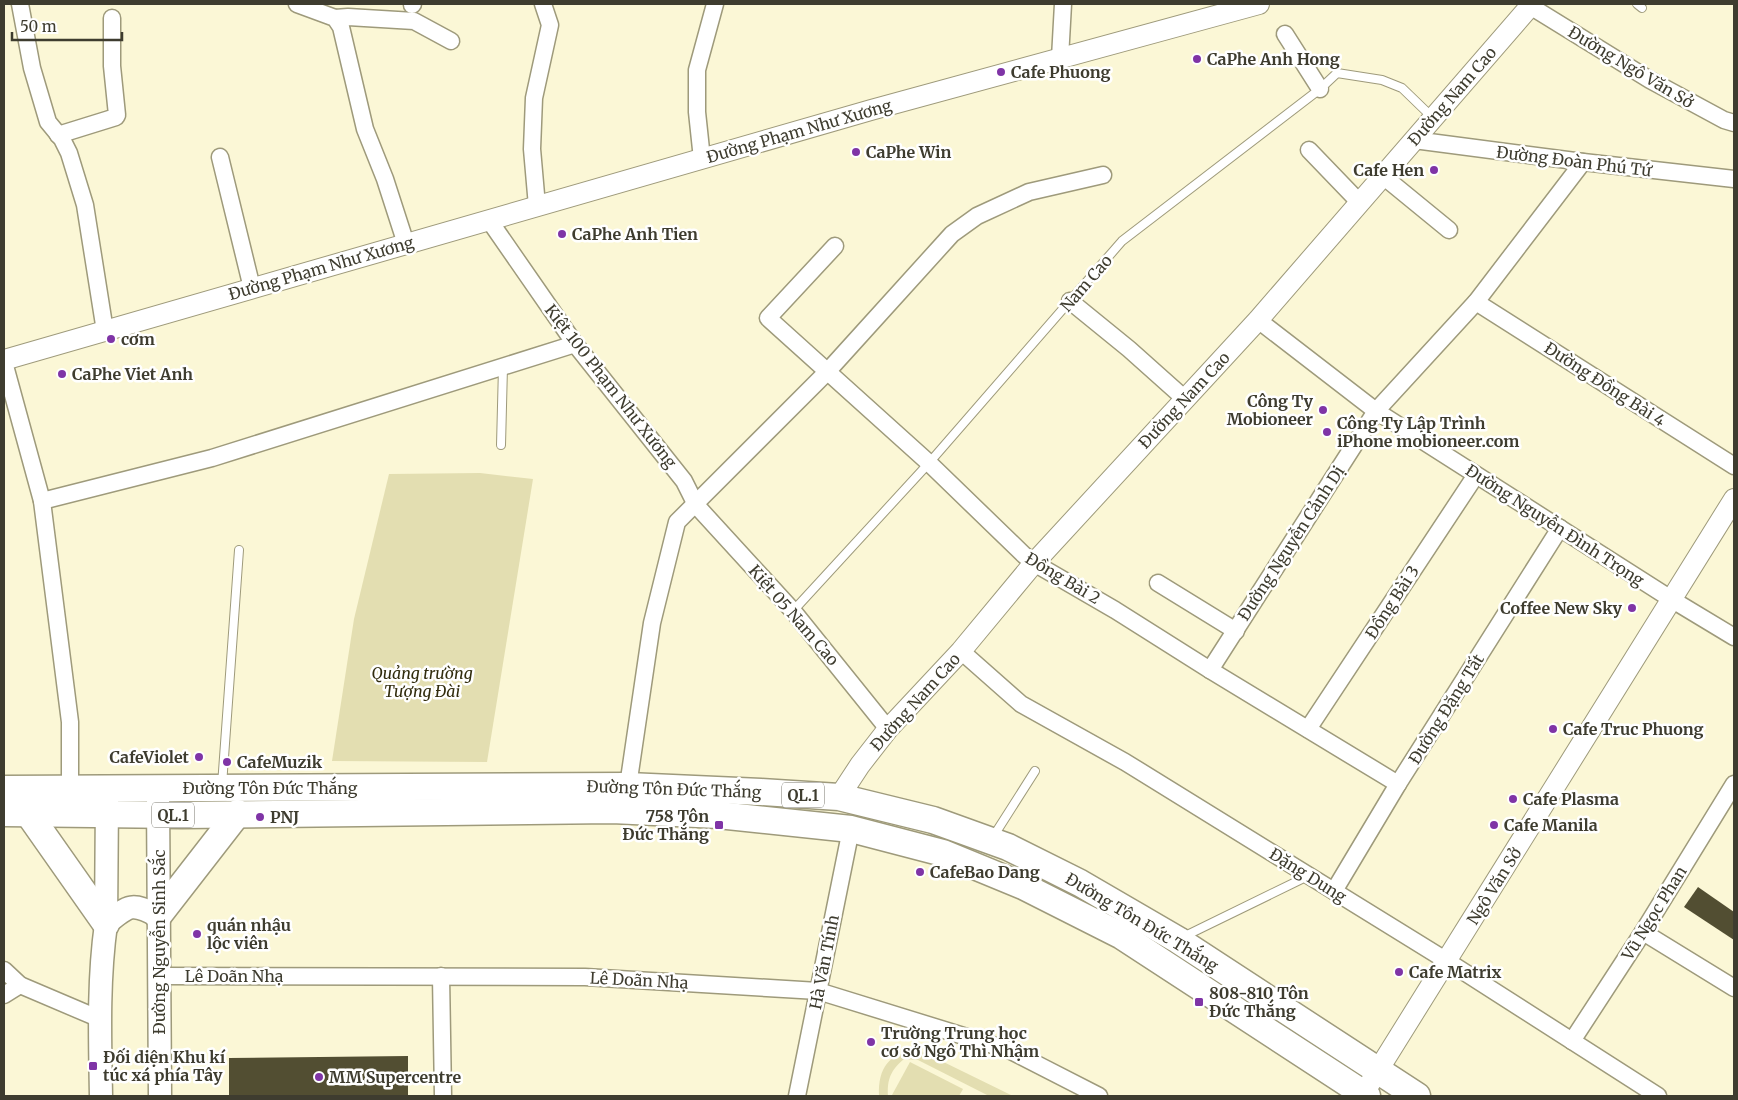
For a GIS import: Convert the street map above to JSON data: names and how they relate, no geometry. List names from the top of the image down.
{
  "streets": {
    "highway": ["Đường Tôn Đức Thắng", "QL.1"],
    "main road": ["Đường Nguyễn Sinh Sắc"],
    "street": [
      "Đường Ngô Văn Sở",
      "Đường Nam Cao",
      "Đường Phạm Như Xương",
      "Đường Đoàn Phú Tứ",
      "Đường Đồng Bài 4",
      "Kiệt 100 Phạm Như Xương",
      "Đường Nguyễn Đình Trọng",
      "Đường Nguyễn Cảnh Dị",
      "Đồng Bài 2",
      "Đồng Bài 3",
      "Kiệt 05 Nam Cao",
      "Đường Đặng Tất",
      "Đặng Dung",
      "Ngô Văn Sở",
      "Vũ Ngọc Phan",
      "Hà Văn Tính",
      "Lê Doãn Nhạ"
    ],
    "lane": ["Nam Cao"]
  },
  "crossings": [
    ["Đường Ngô Văn Sở", "Đường Nam Cao"],
    ["Đường Nam Cao", "Đường Đoàn Phú Tứ"],
    ["Đường Nam Cao", "Nam Cao"],
    ["Đường Nam Cao", "Đường Nguyễn Đình Trọng"],
    ["Đường Nam Cao", "Đồng Bài 2"],
    ["Đường Nam Cao", "Kiệt 05 Nam Cao"],
    ["Đường Nam Cao", "Đường Tôn Đức Thắng"],
    ["Đường Nam Cao", "Đặng Dung"],
    ["Đường Phạm Như Xương", "Kiệt 100 Phạm Như Xương"],
    ["Đường Đoàn Phú Tứ", "Đường Nguyễn Cảnh Dị"],
    ["Nam Cao", "Đồng Bài 2"],
    ["Nam Cao", "Kiệt 05 Nam Cao"],
    ["Đường Đồng Bài 4", "Đường Nguyễn Cảnh Dị"],
    ["Kiệt 100 Phạm Như Xương", "Kiệt 05 Nam Cao"],
    ["Đường Nguyễn Đình Trọng", "Đường Nguyễn Cảnh Dị"],
    ["Đường Nguyễn Đình Trọng", "Đồng Bài 3"],
    ["Đường Nguyễn Đình Trọng", "Đường Đặng Tất"],
    ["Đường Nguyễn Đình Trọng", "Ngô Văn Sở"],
    ["Đường Nguyễn Cảnh Dị", "Đồng Bài 2"],
    ["Đồng Bài 2", "Đồng Bài 3"],
    ["Đồng Bài 2", "Đường Đặng Tất"],
    ["Đường Đặng Tất", "Đặng Dung"],
    ["Đường Tôn Đức Thắng", "Ngô Văn Sở"],
    ["Đường Tôn Đức Thắng", "Đường Nguyễn Sinh Sắc"],
    ["Đường Tôn Đức Thắng", "Hà Văn Tính"],
    ["Đặng Dung", "Ngô Văn Sở"],
    ["Đặng Dung", "Vũ Ngọc Phan"],
    ["Đường Nguyễn Sinh Sắc", "Lê Doãn Nhạ"],
    ["Hà Văn Tính", "Lê Doãn Nhạ"]
  ],
  "parks": ["Quảng trường Tượng Đài"],
  "places": {
    "other": [
      "CaPhe Anh Hong",
      "Cafe Phuong",
      "CaPhe Win",
      "Cafe Hen",
      "CaPhe Anh Tien",
      "cơm",
      "CaPhe Viet Anh",
      "Công Ty Mobioneer",
      "Công Ty Lập Trình iPhone mobioneer.com",
      "Coffee New Sky",
      "Cafe Truc Phuong",
      "CafeViolet",
      "CafeMuzik",
      "Cafe Plasma",
      "PNJ",
      "Cafe Manila",
      "CafeBao Dang",
      "quán nhậu lộc viên",
      "Cafe Matrix",
      "Trường Trung học cơ sở Ngô Thì Nhậm",
      "MM Supercentre"
    ],
    "transit": ["758 Tôn Đức Thắng", "808-810 Tôn Đức Thắng", "Đối diện Khu kí túc xá phía Tây"]
  },
  "scale_bar": "50 m"
}
